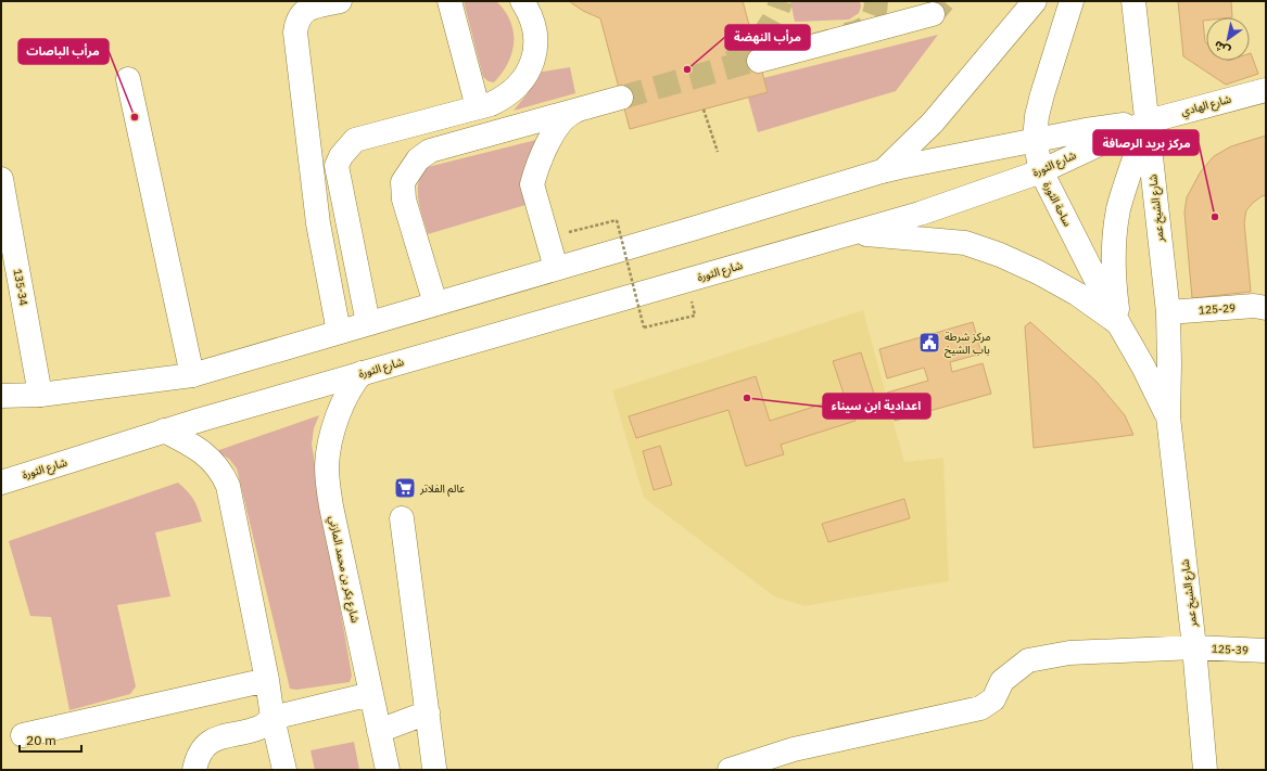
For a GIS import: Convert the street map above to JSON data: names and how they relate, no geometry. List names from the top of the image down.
{
  "streets": {
    "main road": [
      "شارع الهادي",
      "شارع الثورة",
      "ساحة الثورة",
      "شارع الشيخ عمر",
      "135-34",
      "125-29",
      "شارع بكر بن محمد المازني",
      "125-39"
    ]
  },
  "crossings": [
    ["شارع الهادي", "شارع الثورة"],
    ["شارع الهادي", "شارع الشيخ عمر"],
    ["شارع الثورة", "ساحة الثورة"],
    ["شارع الثورة", "شارع الشيخ عمر"],
    ["شارع الثورة", "135-34"],
    ["شارع الثورة", "شارع بكر بن محمد المازني"],
    ["ساحة الثورة", "شارع الشيخ عمر"],
    ["شارع الشيخ عمر", "125-29"],
    ["شارع الشيخ عمر", "125-39"]
  ],
  "places": {
    "other": [
      "مرأب النهضة",
      "مرأب الباصات",
      "مركز بريد الرصافة",
      "اعدادية ابن سيناء"
    ],
    "public building": ["مركز شرطة باب الشيخ"],
    "supermarket": ["عالم الفلاتر"]
  },
  "scale_bar": "20 m",
  "north": "bottom left"
}
